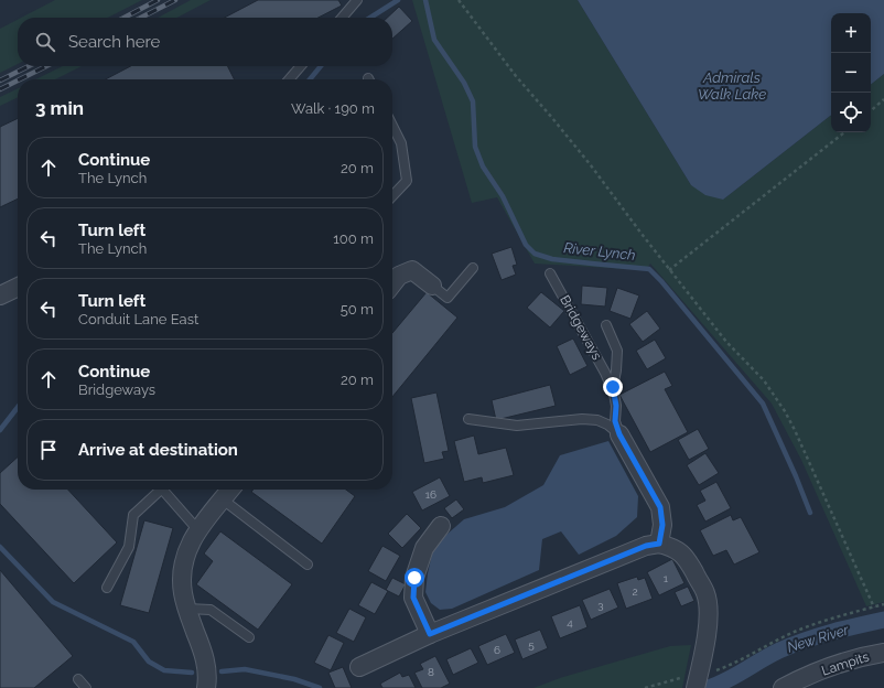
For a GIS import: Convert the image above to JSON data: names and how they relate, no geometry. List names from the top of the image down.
{
  "streets": {
    "street": ["Lampits"],
    "lane": ["Bridgeways"]
  },
  "water": ["Admirals Walk Lake", "River Lynch", "New River"],
  "house_numbers": [
    "16",
    "1",
    "2",
    "3",
    "4",
    "5",
    "6",
    "8"
  ],
  "page": {
    "map_buttons": ["+", "−"],
    "search": "Search here",
    "heading": ["3 min", "Walk · 190 m"],
    "list": [
      ["Continue", "The Lynch", "20 m"],
      ["Turn left", "The Lynch", "100 m"],
      ["Turn left", "Conduit Lane East", "50 m"],
      ["Continue", "Bridgeways", "20 m"],
      "Arrive at destination"
    ]
  }
}
